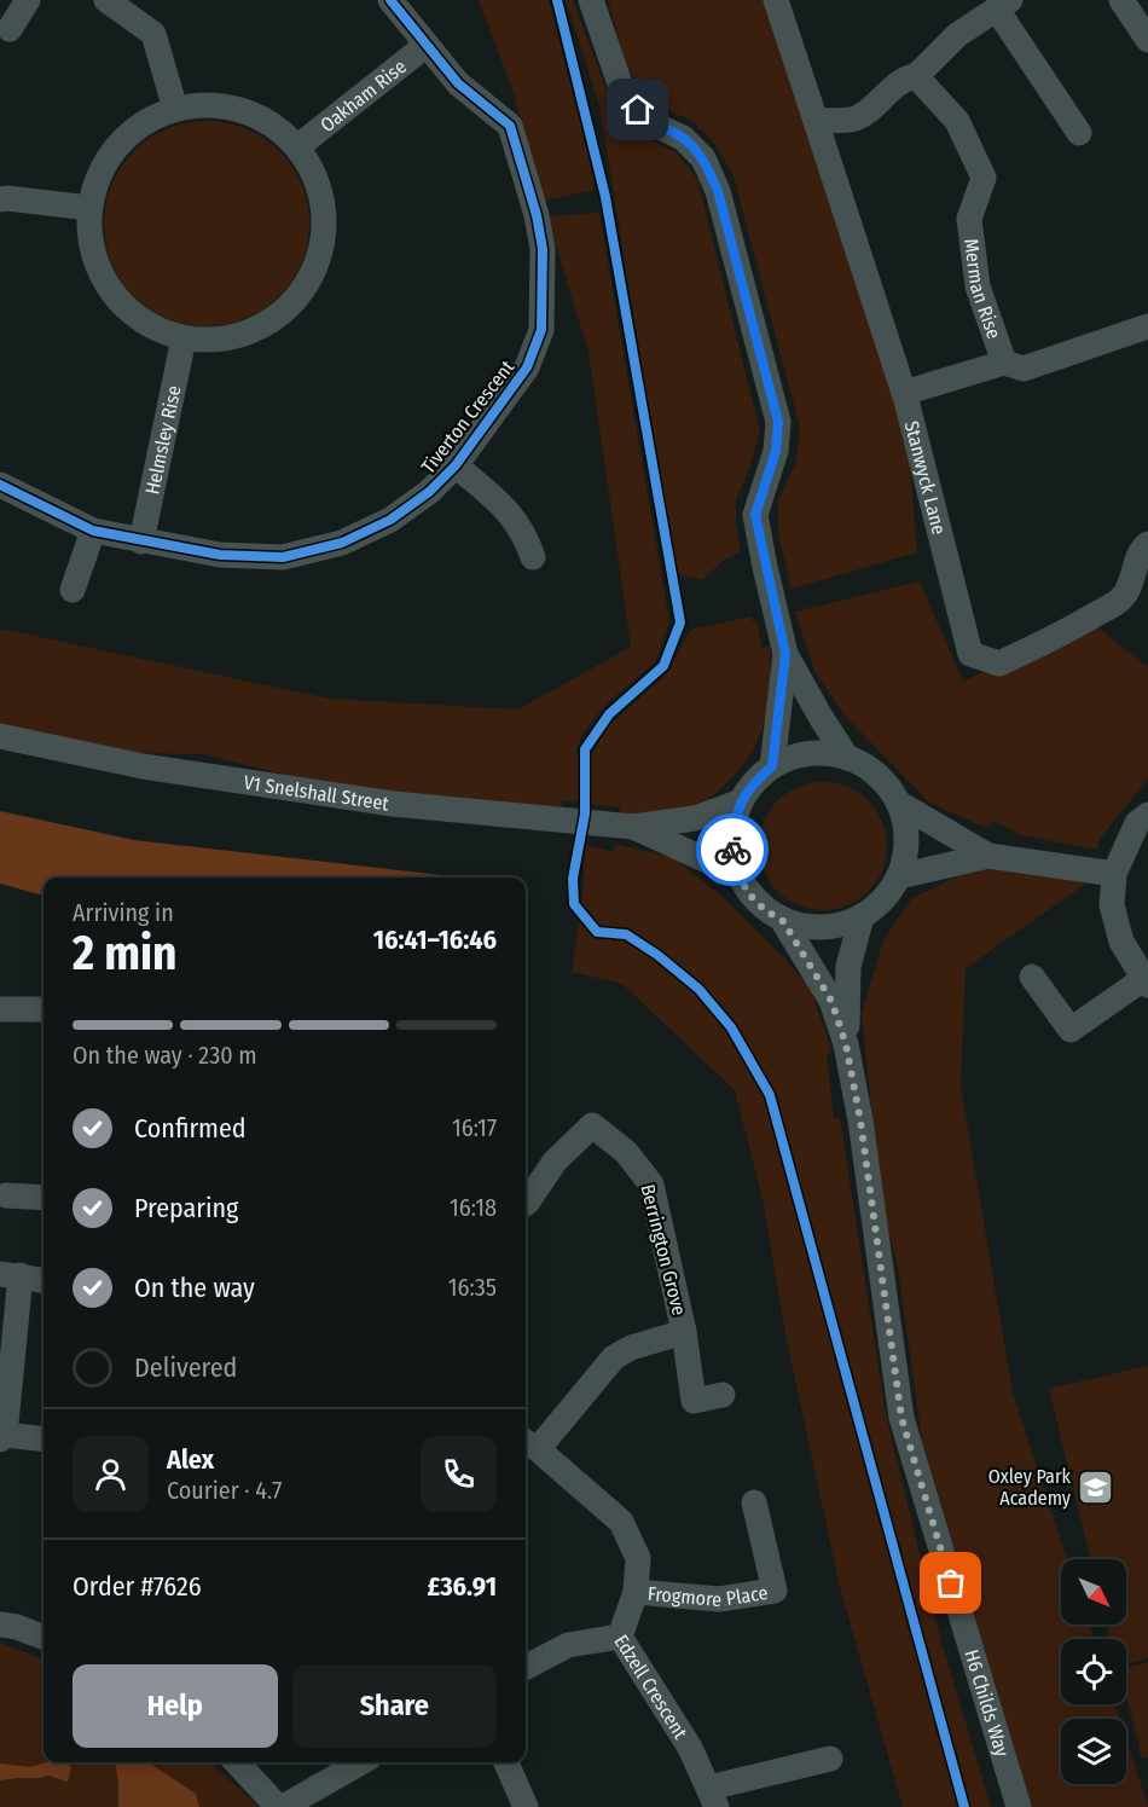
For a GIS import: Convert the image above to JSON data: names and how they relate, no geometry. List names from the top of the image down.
{
  "streets": {
    "street": [
      "Oakham Rise",
      "Merman Rise",
      "Tiverton Crescent",
      "Helmsley Rise",
      "Stanwyck Lane",
      "V1 Snelshall Street",
      "Berrington Grove",
      "Frogmore Place",
      "Edzell Crescent",
      "H6 Childs Way"
    ]
  },
  "crossings": [
    ["Oakham Rise", "Tiverton Crescent"],
    ["Oakham Rise", "Helmsley Rise"],
    ["Tiverton Crescent", "Helmsley Rise"],
    ["V1 Snelshall Street", "H6 Childs Way"],
    ["Berrington Grove", "Edzell Crescent"],
    ["Frogmore Place", "Edzell Crescent"]
  ],
  "places": {
    "school or university": ["Oxley Park Academy"]
  },
  "north": "bottom right",
  "page": {
    "heading": ["2 min", "Arriving in", "16:41–16:46"],
    "panel": [
      "Alex",
      "Courier · 4.7",
      "Order #7626",
      "£36.91"
    ],
    "bar": "On the way · 230 m",
    "list": [
      ["Confirmed", "16:17"],
      ["Preparing", "16:18"],
      ["On the way", "16:35"],
      "Delivered"
    ],
    "buttons": ["Help", "Share"]
  }
}
